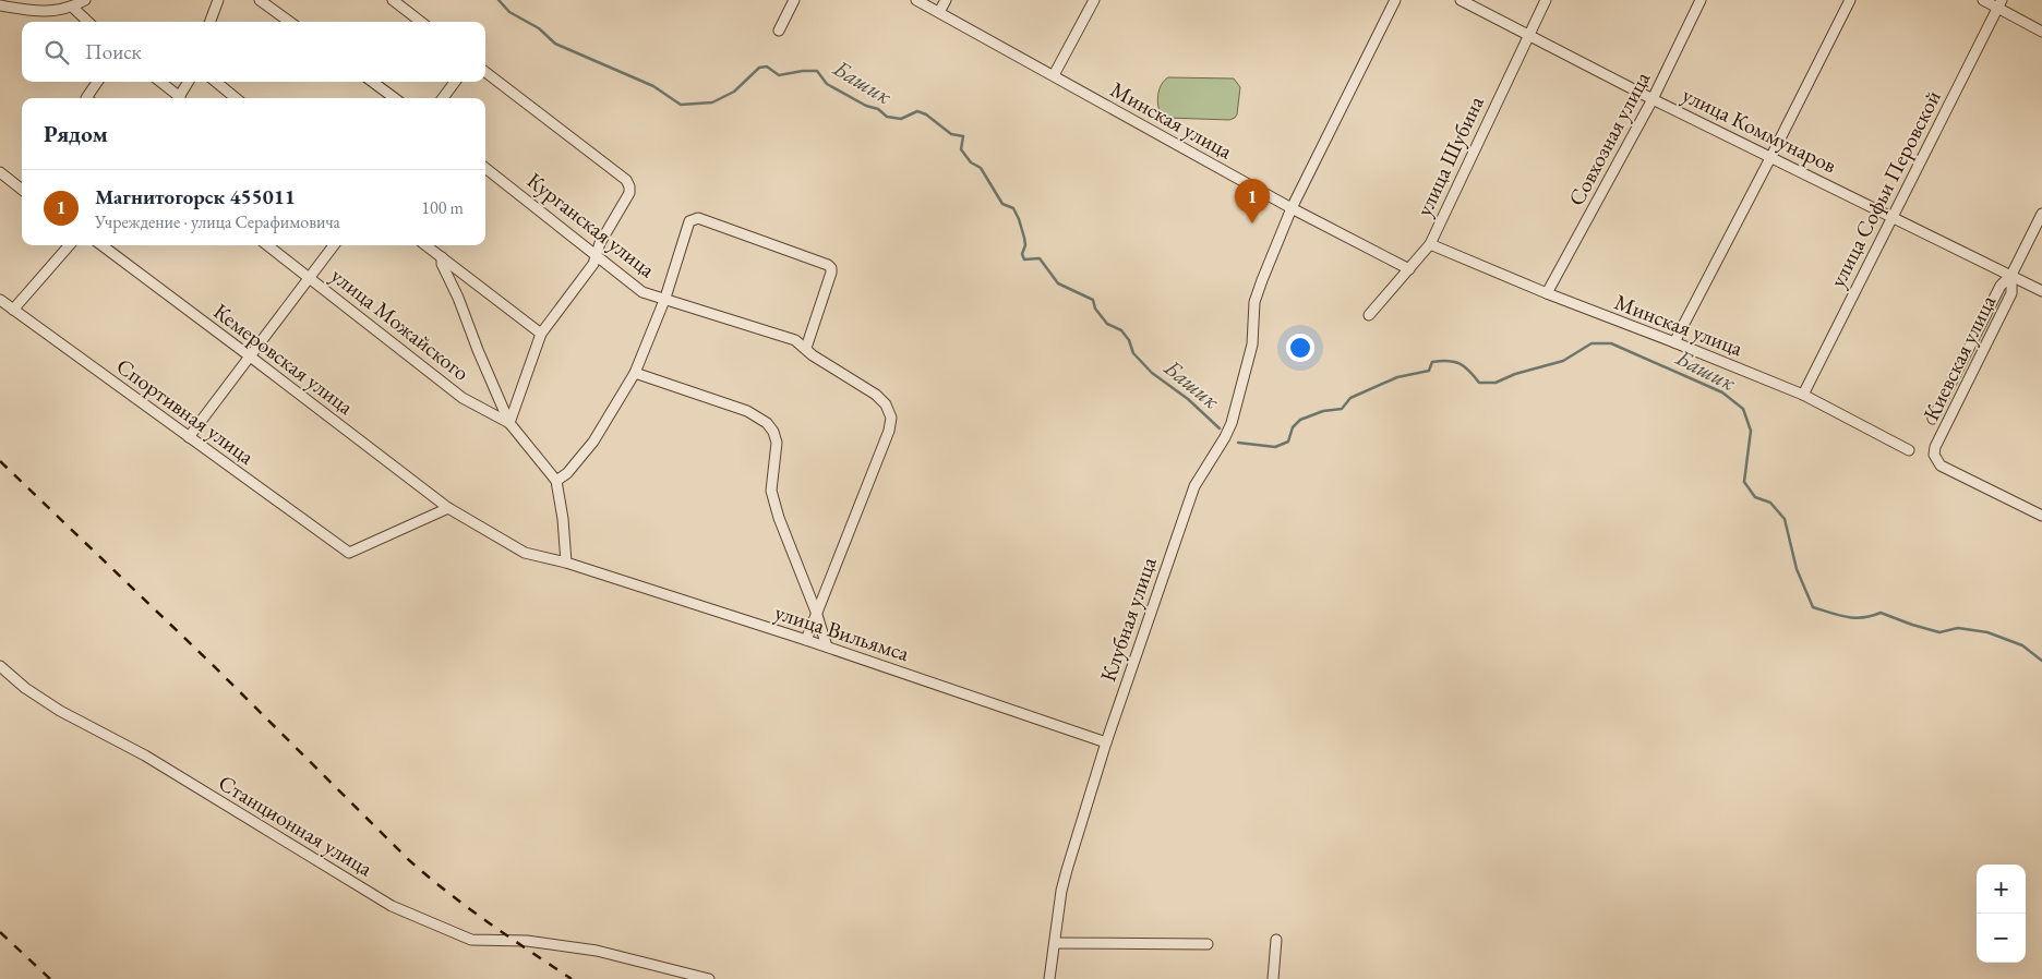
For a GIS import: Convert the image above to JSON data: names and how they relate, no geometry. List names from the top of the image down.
{
  "streets": {
    "street": [
      "Минская улица",
      "улица Коммунаров",
      "Совхозная улица",
      "улица Шубина",
      "улица Софьи Перовской",
      "Курганская улица",
      "улица Можайского",
      "Киевская улица",
      "Кемеровская улица",
      "Спортивная улица",
      "Клубная улица",
      "улица Вильямса",
      "Станционная улица"
    ]
  },
  "crossings": [
    ["Минская улица", "Совхозная улица"],
    ["Минская улица", "улица Шубина"],
    ["Минская улица", "улица Софьи Перовской"],
    ["Минская улица", "Клубная улица"],
    ["улица Коммунаров", "Совхозная улица"],
    ["улица Коммунаров", "улица Шубина"],
    ["улица Коммунаров", "улица Софьи Перовской"],
    ["улица Коммунаров", "Киевская улица"],
    ["Кемеровская улица", "Спортивная улица"],
    ["Кемеровская улица", "улица Вильямса"],
    ["Клубная улица", "улица Вильямса"]
  ],
  "water": ["Башик"],
  "page": {
    "search": "Поиск",
    "heading": "Рядом",
    "list": [
      {
        "mark": "1",
        "name": "Магнитогорск 455011",
        "note": "Учреждение · улица Серафимовича",
        "value": "100 m"
      }
    ],
    "pins": "1",
    "map_buttons": ["+", "−"]
  }
}
